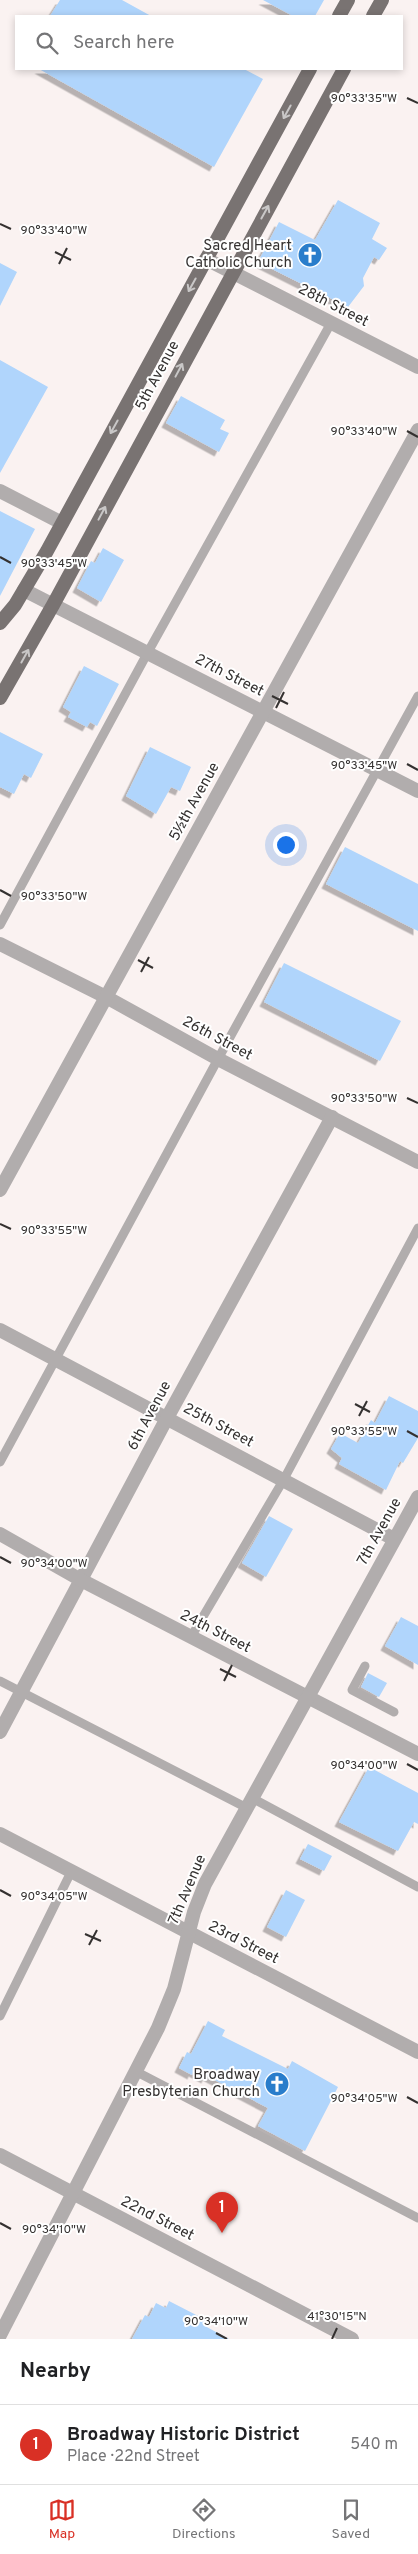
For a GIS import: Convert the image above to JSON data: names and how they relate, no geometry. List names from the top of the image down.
{
  "streets": {
    "main road": ["5th Avenue"],
    "street": [
      "28th Street",
      "27th Street",
      "5½th Avenue",
      "26th Street",
      "6th Avenue",
      "25th Street",
      "7th Avenue",
      "24th Street",
      "23rd Street",
      "22nd Street"
    ]
  },
  "crossings": [
    ["28th Street", "5th Avenue"],
    ["5th Avenue", "27th Street"],
    ["27th Street", "5½th Avenue"],
    ["5½th Avenue", "26th Street"],
    ["26th Street", "6th Avenue"],
    ["6th Avenue", "25th Street"],
    ["6th Avenue", "24th Street"],
    ["25th Street", "7th Avenue"],
    ["7th Avenue", "24th Street"],
    ["7th Avenue", "23rd Street"],
    ["7th Avenue", "22nd Street"]
  ],
  "places": {
    "church": ["Sacred Heart Catholic Church", "Broadway Presbyterian Church"]
  },
  "page": {
    "search": "Search here",
    "pins": "1",
    "heading": "Nearby",
    "list": [
      {
        "mark": "1",
        "name": "Broadway Historic District",
        "note": "Place · 22nd Street",
        "value": "540 m"
      }
    ],
    "nav": ["Map", "Directions", "Saved"]
  },
  "coordinates": [
    "90°33'35\"W",
    "90°33'40\"W",
    "90°33'45\"W",
    "90°33'50\"W",
    "90°33'55\"W",
    "90°34'00\"W",
    "90°34'05\"W",
    "90°34'10\"W",
    "41°30'15\"N"
  ]
}
